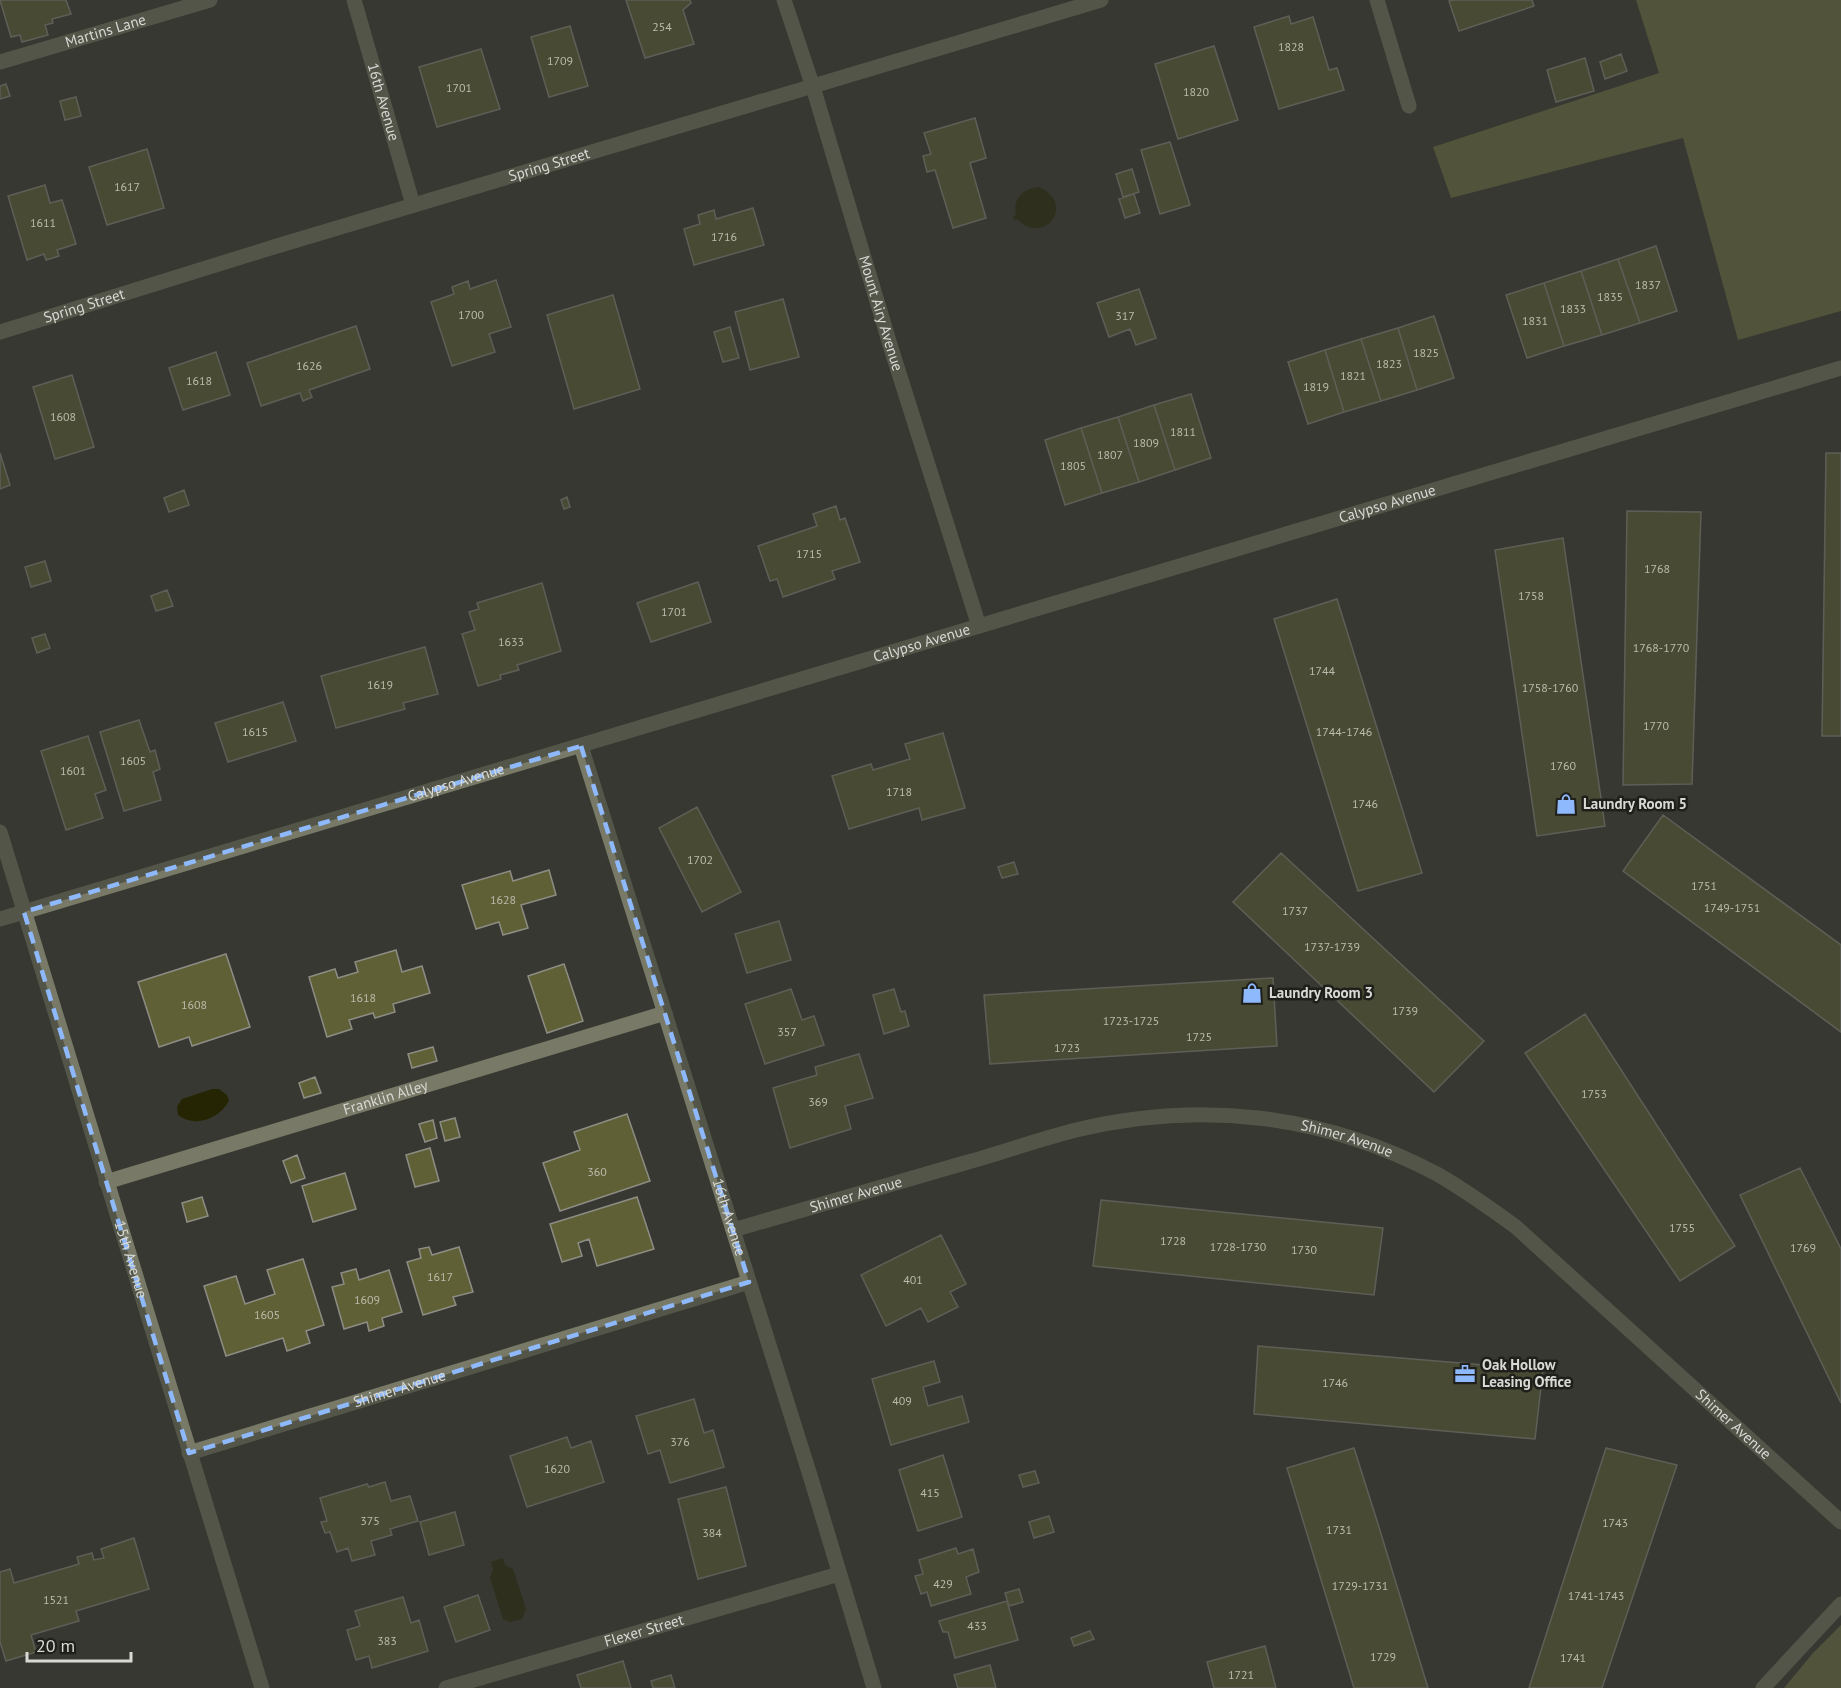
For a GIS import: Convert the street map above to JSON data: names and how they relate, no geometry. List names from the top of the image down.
{
  "streets": {
    "street": [
      "Martins Lane",
      "16th Avenue",
      "Spring Street",
      "Mount Airy Avenue",
      "Calypso Avenue",
      "Franklin Alley",
      "Shimer Avenue",
      "15th Avenue",
      "Flexer Street"
    ]
  },
  "crossings": [
    ["16th Avenue", "Spring Street"],
    ["16th Avenue", "Calypso Avenue"],
    ["16th Avenue", "Franklin Alley"],
    ["16th Avenue", "Shimer Avenue"],
    ["16th Avenue", "Flexer Street"],
    ["Spring Street", "Mount Airy Avenue"],
    ["Mount Airy Avenue", "Calypso Avenue"],
    ["Calypso Avenue", "15th Avenue"],
    ["Franklin Alley", "15th Avenue"],
    ["Shimer Avenue", "15th Avenue"]
  ],
  "places": {
    "shop": ["Laundry Room 5", "Laundry Room 3"],
    "office": ["Oak Hollow Leasing Office"]
  },
  "house_numbers": [
    "254",
    "1828",
    "1709",
    "1701",
    "1820",
    "1617",
    "1611",
    "1716",
    "1837",
    "1835",
    "1833",
    "1700",
    "317",
    "1831",
    "1825",
    "1823",
    "1626",
    "1821",
    "1618",
    "1819",
    "1608",
    "1811",
    "1809",
    "1807",
    "1805",
    "1715",
    "1768",
    "1758",
    "1701",
    "1633",
    "1768-1770",
    "1744",
    "1619",
    "1758-1760",
    "1770",
    "1615",
    "1744-1746",
    "1605",
    "1760",
    "1601",
    "1718",
    "1746",
    "1702",
    "1751",
    "1628",
    "1749-1751",
    "1737",
    "1737-1739",
    "1618",
    "1608",
    "1739",
    "1723-1725",
    "357",
    "1725",
    "1723",
    "1753",
    "369",
    "360",
    "1755",
    "1728",
    "1728-1730",
    "1769",
    "1730",
    "1617",
    "401",
    "1609",
    "1605",
    "1746",
    "409",
    "376",
    "1620",
    "415",
    "375",
    "1743",
    "1731",
    "384",
    "429",
    "1729-1731",
    "1741-1743",
    "1521",
    "433",
    "383",
    "1729",
    "1741",
    "1721"
  ],
  "scale_bar": "20 m"
}
